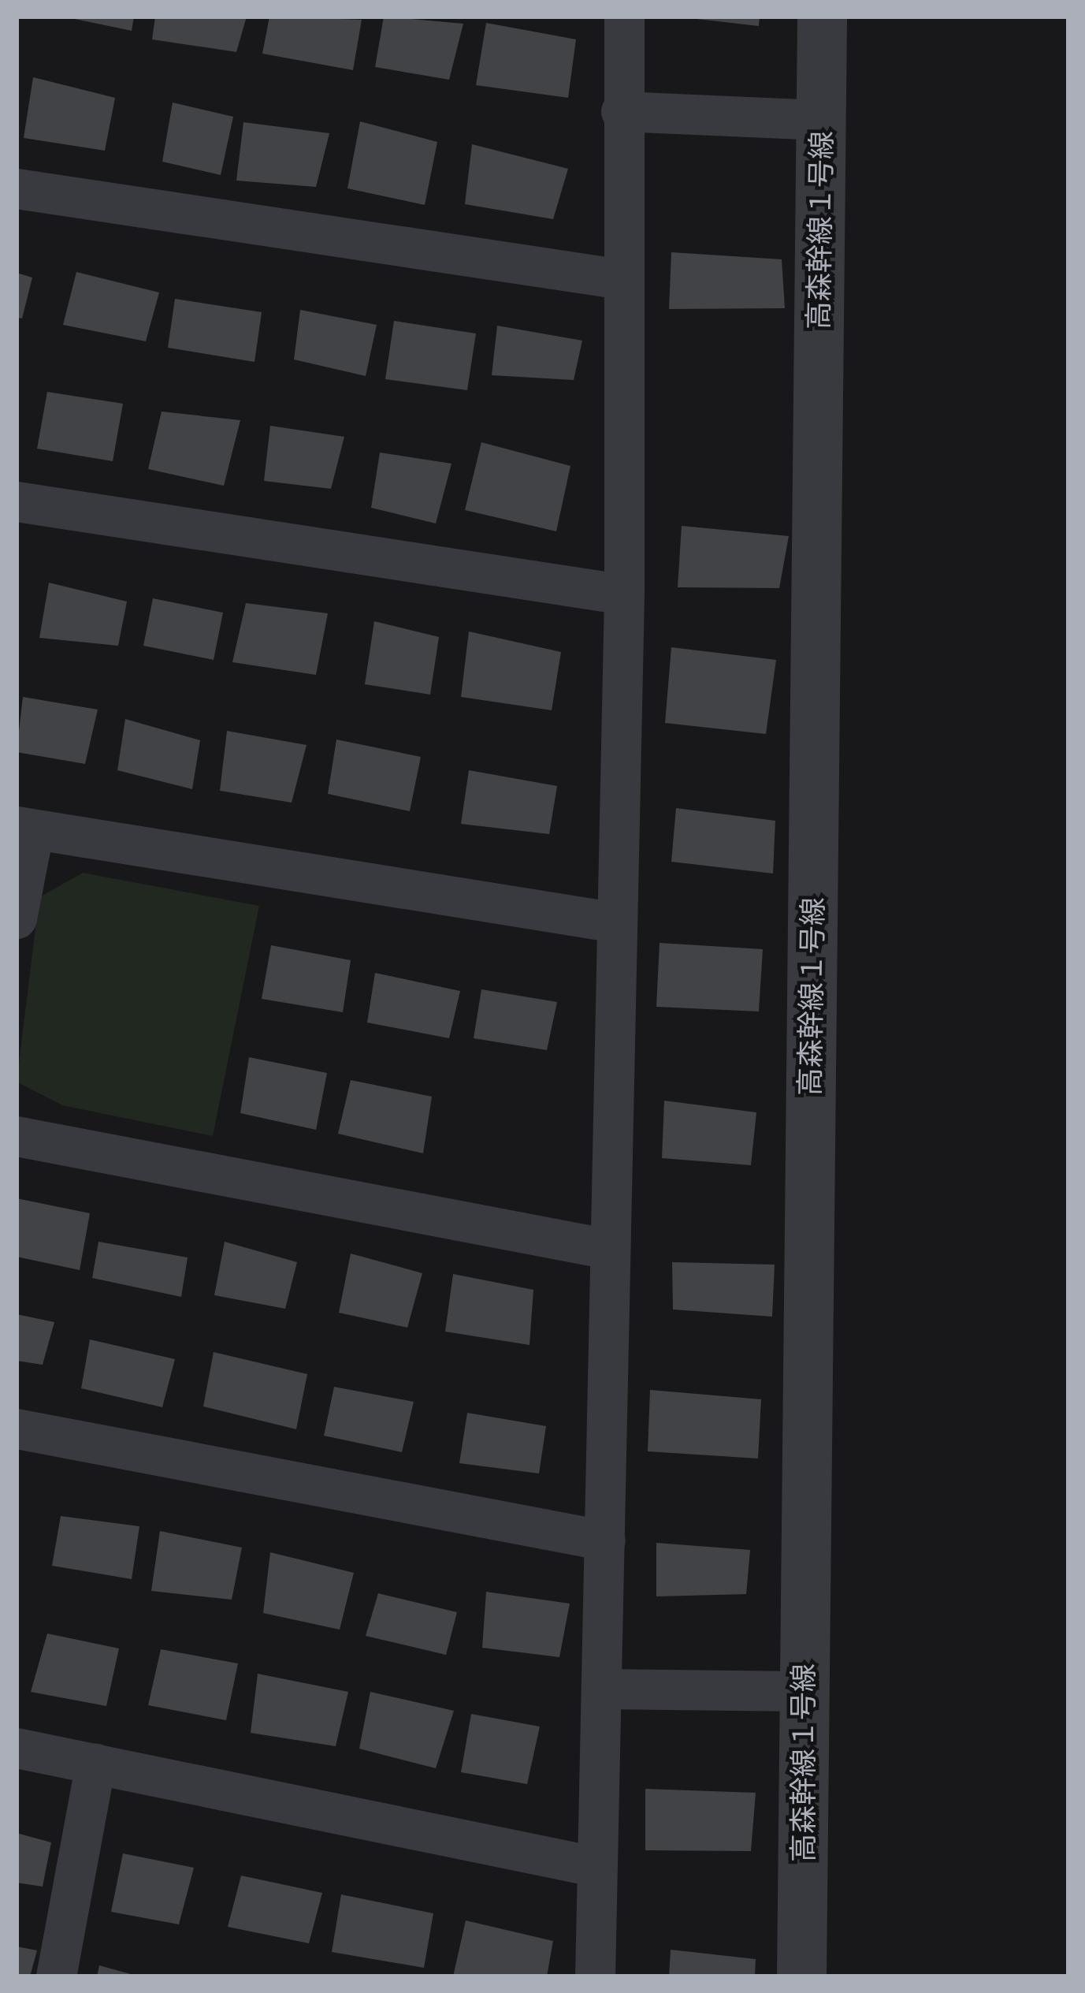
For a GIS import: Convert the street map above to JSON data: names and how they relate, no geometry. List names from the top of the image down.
{
  "streets": {
    "street": ["高森幹線１号線"]
  }
}
